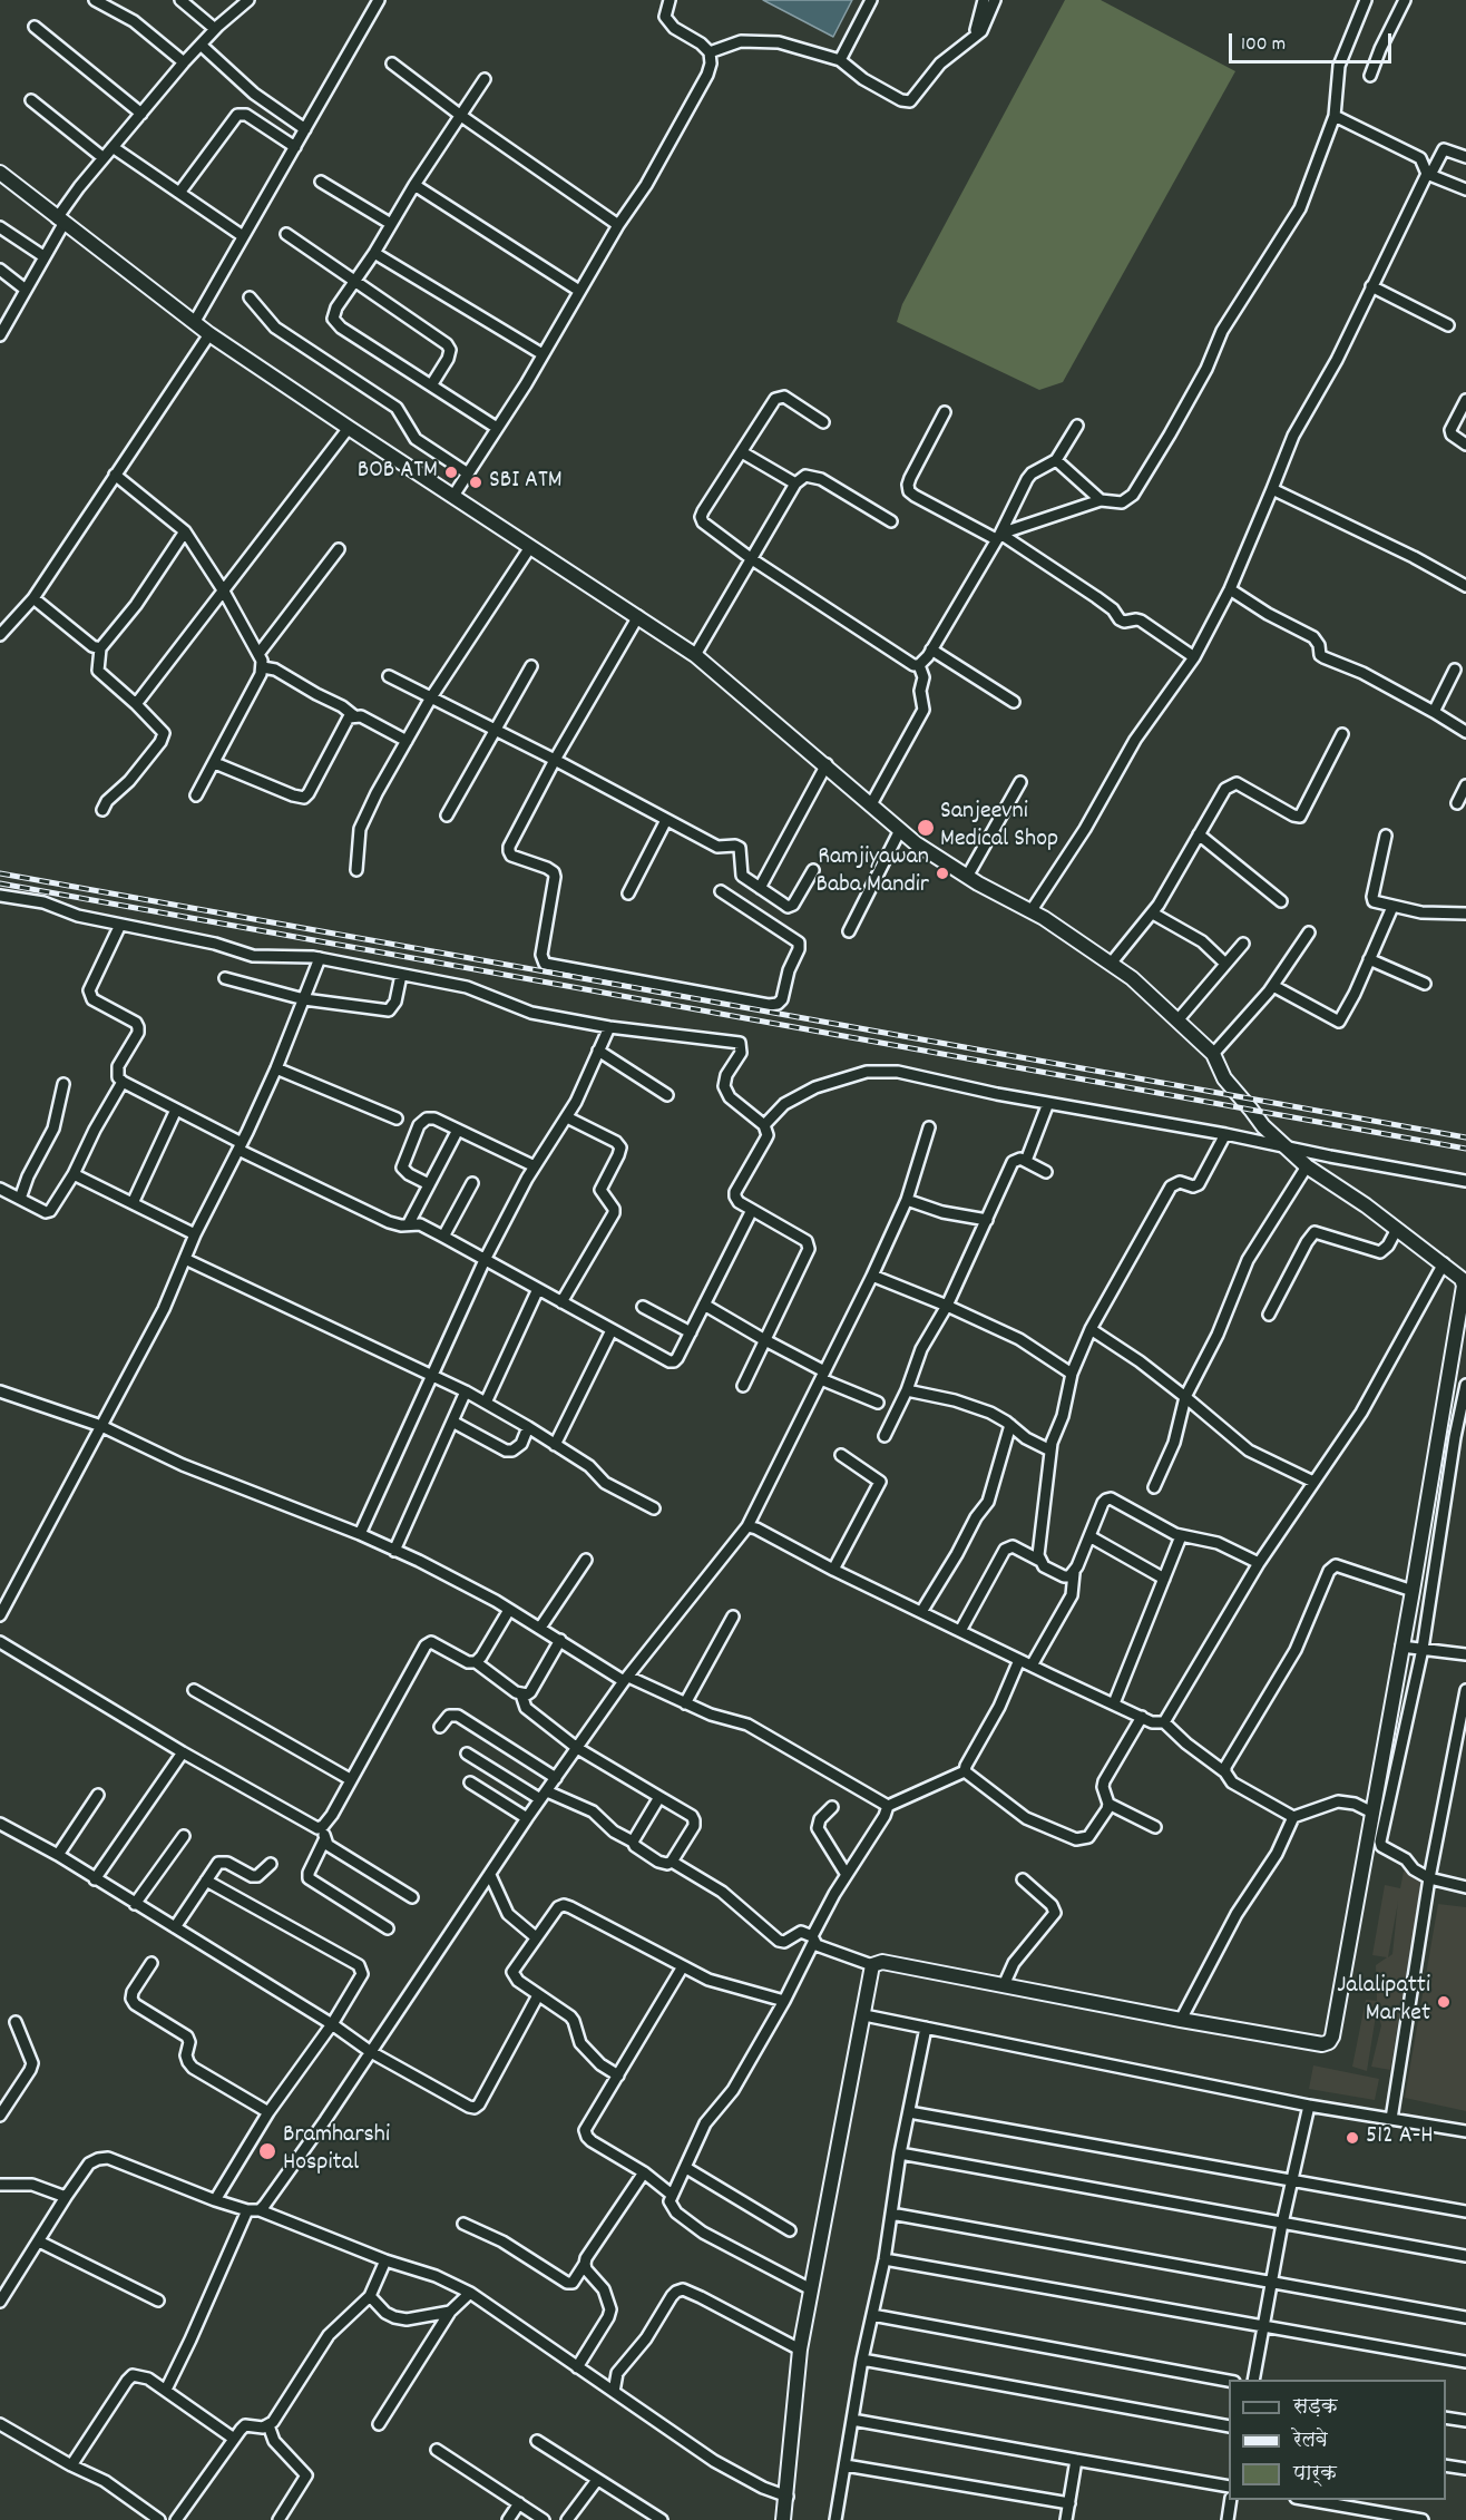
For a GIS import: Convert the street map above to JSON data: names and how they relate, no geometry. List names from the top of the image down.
{
  "places": [
    "BOB ATM",
    "SBI ATM",
    "Sanjeevni Medical Shop",
    "Ramjiyawan Baba Mandir",
    "Jalalipatti Market",
    "512 A-H",
    "Bramharshi Hospital"
  ],
  "legend": ["सड़क", "रेलवे", "पार्क"],
  "scale_bar": "100 m"
}
